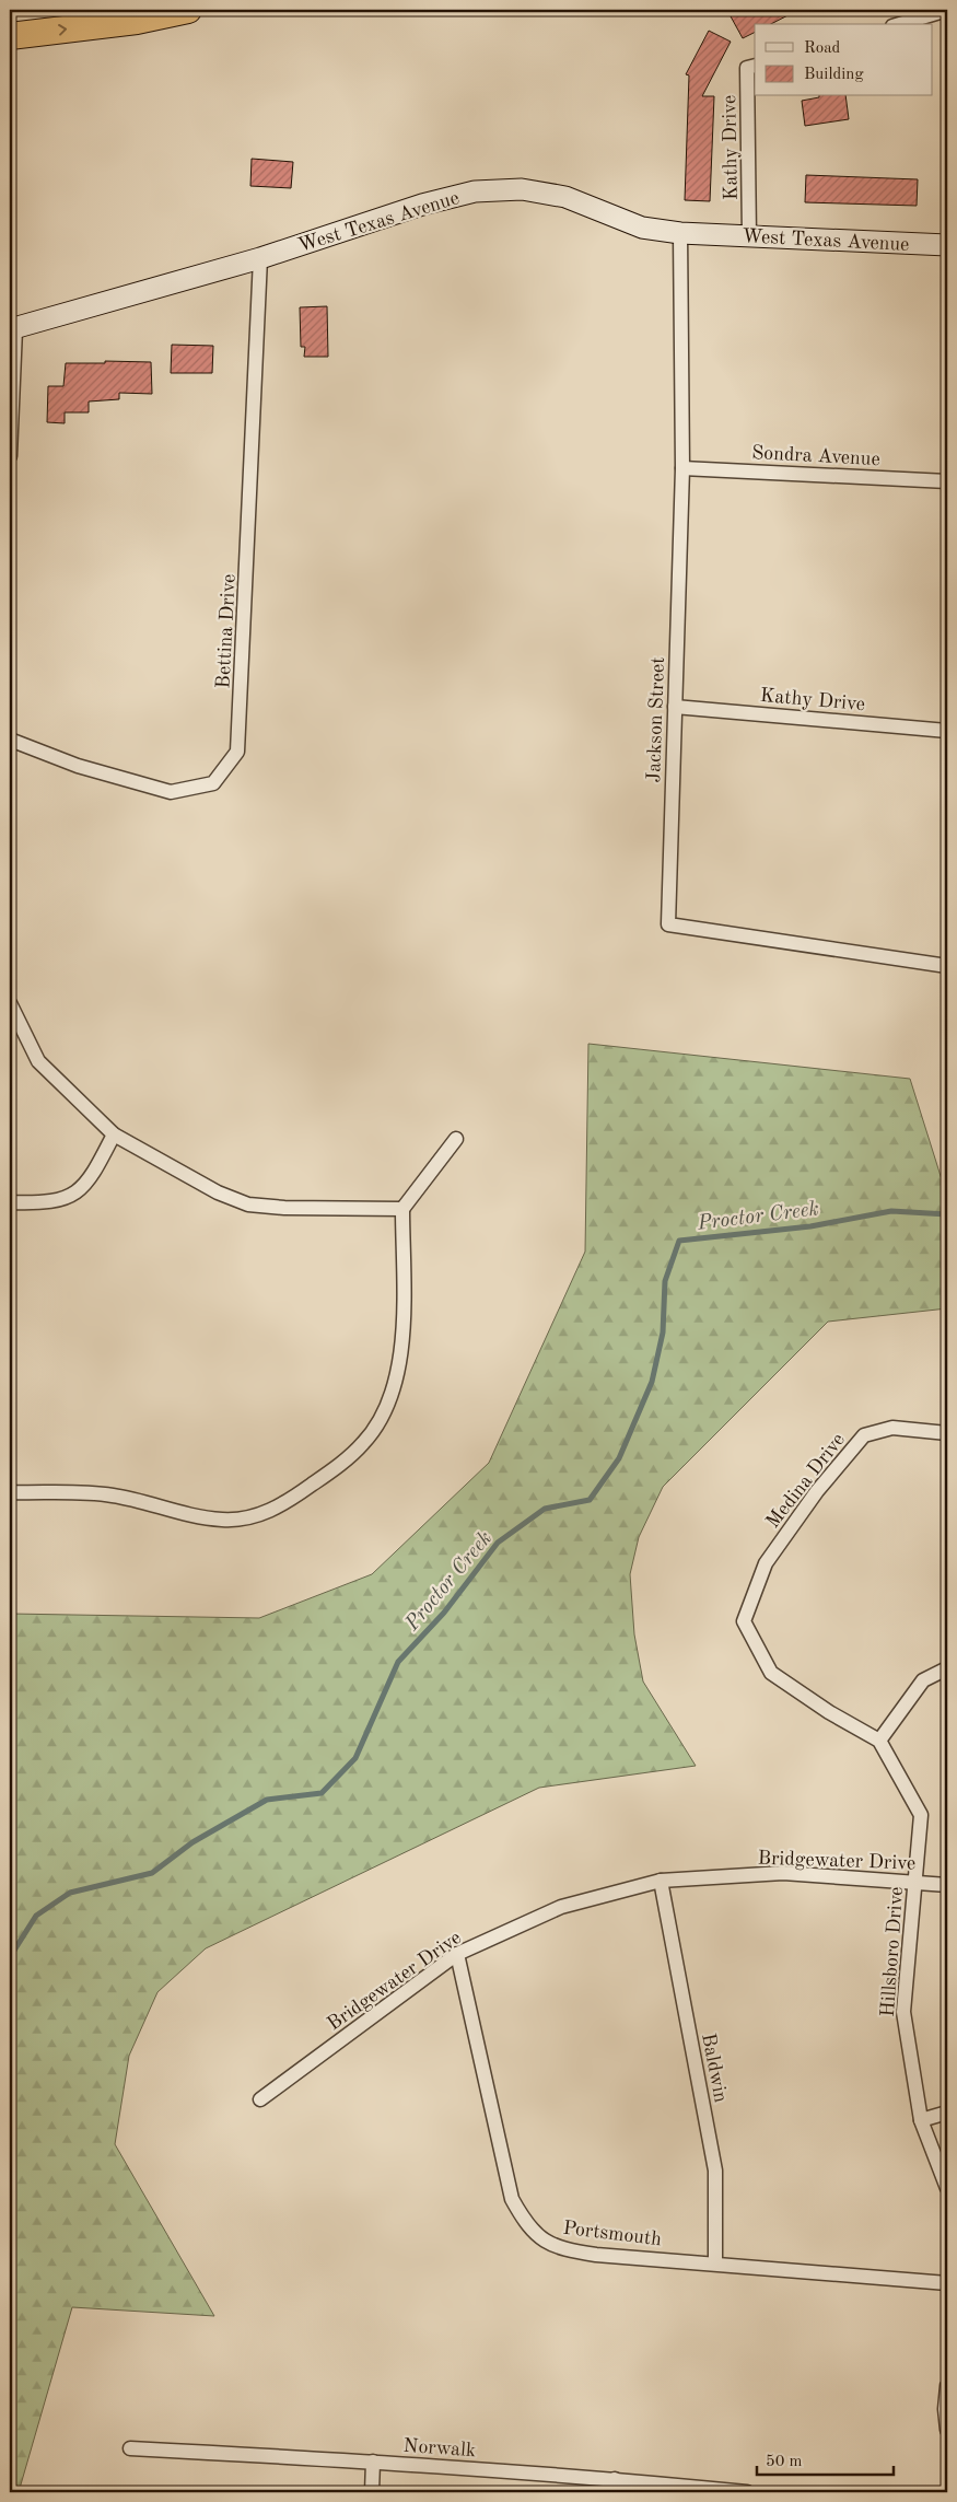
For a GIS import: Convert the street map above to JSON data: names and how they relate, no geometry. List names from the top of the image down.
{
  "streets": {
    "street": [
      "Kathy Drive",
      "West Texas Avenue",
      "Sondra Avenue",
      "Bettina Drive",
      "Jackson Street",
      "Medina Drive",
      "Bridgewater Drive",
      "Hillsboro Drive",
      "Baldwin",
      "Portsmouth",
      "Norwalk"
    ]
  },
  "crossings": [
    ["Kathy Drive", "West Texas Avenue"],
    ["Kathy Drive", "Jackson Street"],
    ["West Texas Avenue", "Bettina Drive"],
    ["West Texas Avenue", "Jackson Street"],
    ["Sondra Avenue", "Jackson Street"],
    ["Medina Drive", "Hillsboro Drive"],
    ["Bridgewater Drive", "Hillsboro Drive"],
    ["Bridgewater Drive", "Baldwin"],
    ["Bridgewater Drive", "Portsmouth"],
    ["Baldwin", "Portsmouth"]
  ],
  "water": ["Proctor Creek"],
  "legend": ["Road", "Building"],
  "scale_bar": "50 m"
}
